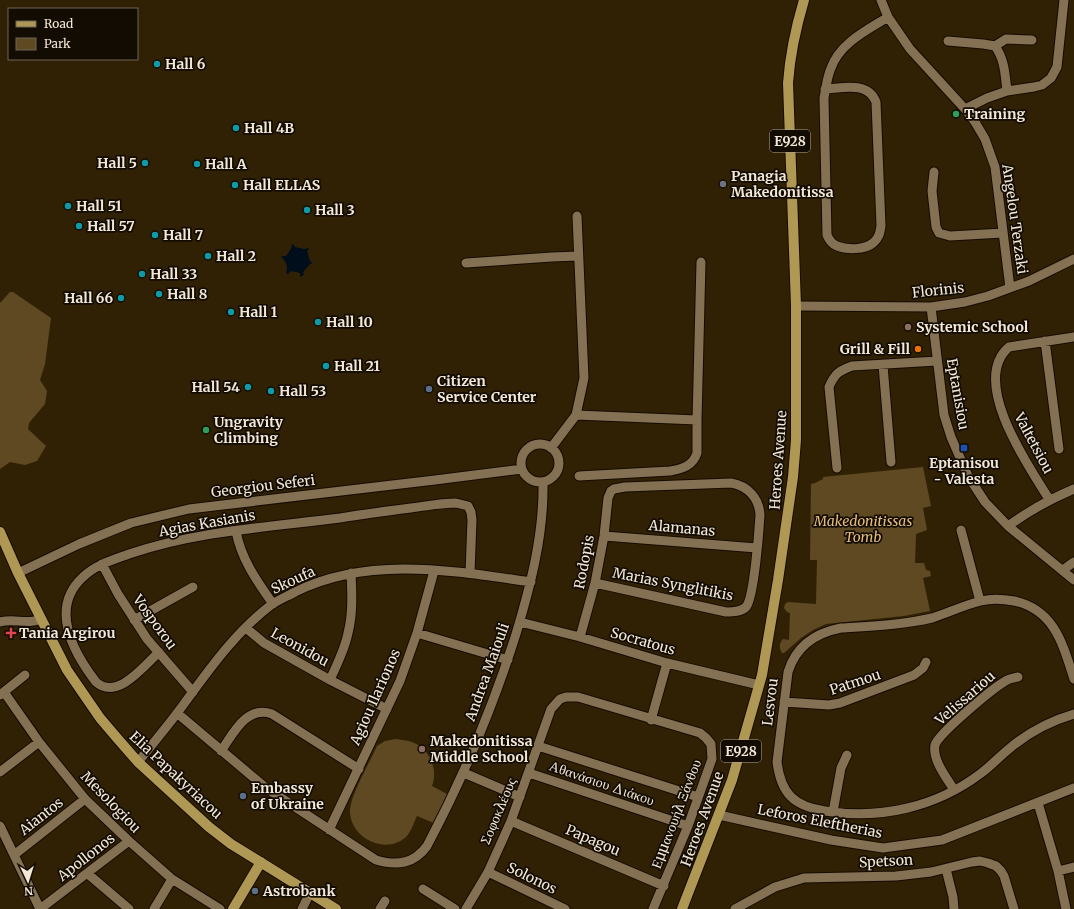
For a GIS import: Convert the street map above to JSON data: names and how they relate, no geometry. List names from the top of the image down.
{
  "streets": {
    "main road": ["E928", "Heroes Avenue", "Elia Papakyriacou"],
    "street": [
      "Angelou Terzaki",
      "Florinis",
      "Eptanisiou",
      "Valtetsiou",
      "Georgiou Seferi",
      "Agias Kasianis",
      "Alamanas",
      "Rodopis",
      "Skoufa",
      "Marias Synglitikis",
      "Vosporou",
      "Socratous",
      "Leonidou",
      "Andrea Maiouli",
      "Patmou",
      "Agiou Ilarionos",
      "Velissariou",
      "Lesvou",
      "Αθανάσιου Διάκου",
      "Mesologiou",
      "Σοφοκλέους",
      "Εμμανουήλ Ξάνθου",
      "Aiantos",
      "Leforos Eleftherias",
      "Papagou",
      "Apollonos",
      "Spetson",
      "Solonos"
    ]
  },
  "crossings": [
    ["Angelou Terzaki", "Florinis"],
    ["Florinis", "Eptanisiou"],
    ["Florinis", "Heroes Avenue"],
    ["Heroes Avenue", "Socratous"],
    ["Heroes Avenue", "Leforos Eleftherias"],
    ["Georgiou Seferi", "Andrea Maiouli"],
    ["Georgiou Seferi", "Elia Papakyriacou"],
    ["Agias Kasianis", "Skoufa"],
    ["Agias Kasianis", "Vosporou"],
    ["Alamanas", "Rodopis"],
    ["Alamanas", "Marias Synglitikis"],
    ["Rodopis", "Marias Synglitikis"],
    ["Rodopis", "Socratous"],
    ["Skoufa", "Vosporou"],
    ["Skoufa", "Leonidou"],
    ["Skoufa", "Andrea Maiouli"],
    ["Skoufa", "Agiou Ilarionos"],
    ["Skoufa", "Elia Papakyriacou"],
    ["Socratous", "Andrea Maiouli"],
    ["Andrea Maiouli", "Agiou Ilarionos"],
    ["Patmou", "Lesvou"],
    ["Velissariou", "Lesvou"],
    ["Αθανάσιου Διάκου", "Σοφοκλέους"],
    ["Αθανάσιου Διάκου", "Εμμανουήλ Ξάνθου"],
    ["Mesologiou", "Aiantos"],
    ["Mesologiou", "Apollonos"],
    ["Σοφοκλέους", "Εμμανουήλ Ξάνθου"],
    ["Σοφοκλέους", "Papagou"],
    ["Σοφοκλέους", "Solonos"],
    ["Εμμανουήλ Ξάνθου", "Papagou"]
  ],
  "parks": ["Makedonitissas Tomb"],
  "places": {
    "other": [
      "Hall 6",
      "Training",
      "Hall 4B",
      "Hall 5",
      "Hall A",
      "Panagia Makedonitissa",
      "Hall ELLAS",
      "Hall 51",
      "Hall 3",
      "Hall 57",
      "Hall 7",
      "Hall 2",
      "Hall 33",
      "Hall 8",
      "Hall 66",
      "Hall 1",
      "Hall 10",
      "Systemic School",
      "Grill & Fill",
      "Hall 21",
      "Hall 54",
      "Citizen Service Center",
      "Hall 53",
      "Ungravity Climbing",
      "Makedonitissa Middle School",
      "Embassy of Ukraine",
      "Astrobank"
    ],
    "transit": ["Eptanisou - Valesta"],
    "health": ["Tania Argirou"]
  },
  "legend": ["Road", "Park"],
  "north": "bottom"
}
